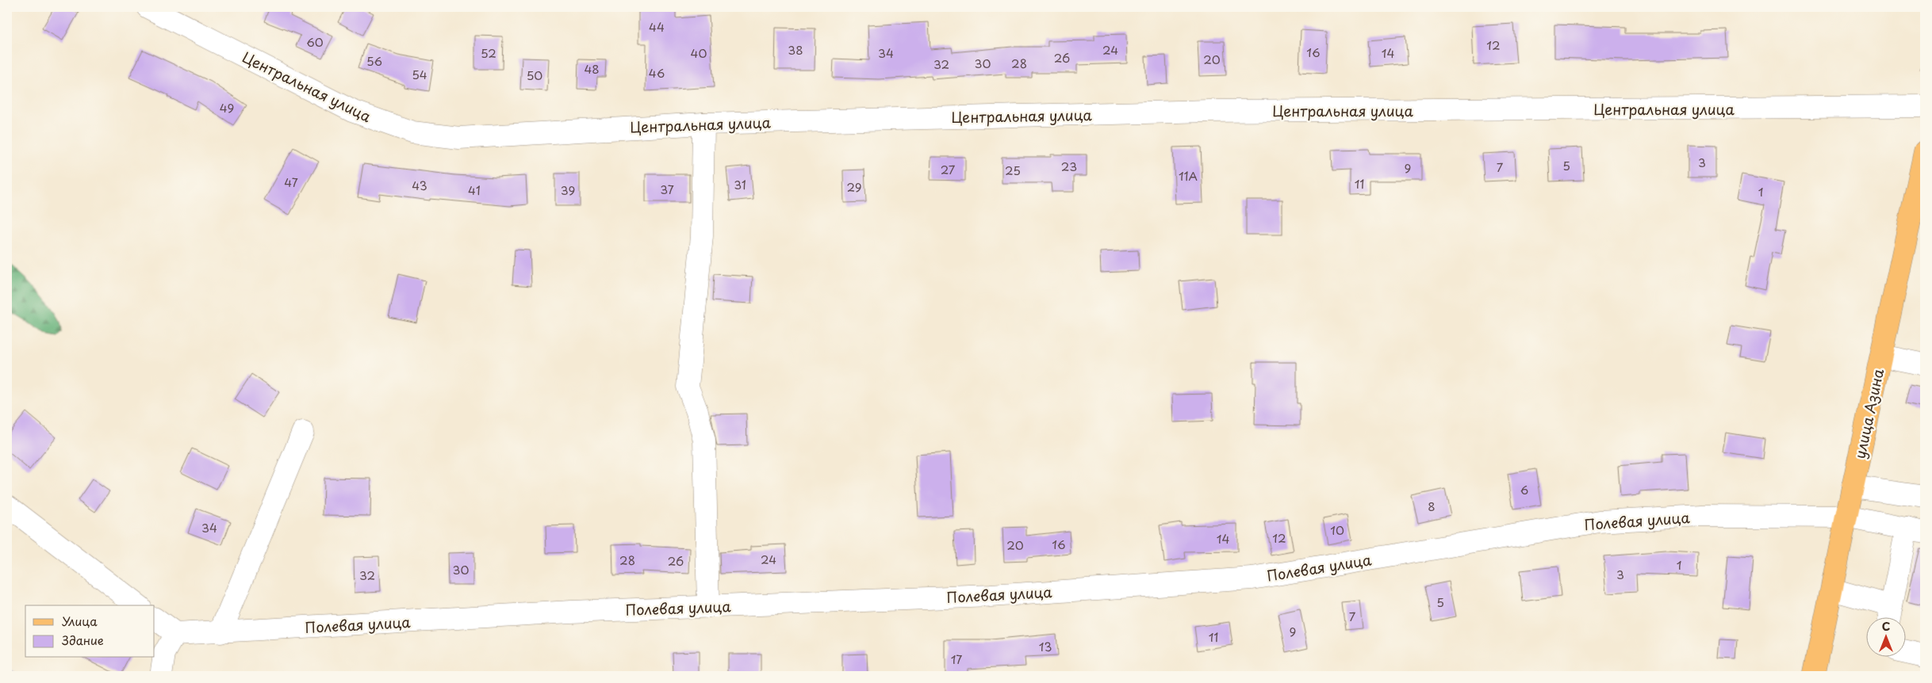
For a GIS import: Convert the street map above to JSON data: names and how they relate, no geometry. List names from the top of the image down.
{
  "streets": {
    "main road": ["улица Азина"],
    "street": ["Центральная улица", "Полевая улица"]
  },
  "crossings": [
    ["улица Азина", "Полевая улица"]
  ],
  "house_numbers": [
    "44",
    "60",
    "12",
    "38",
    "24",
    "16",
    "52",
    "40",
    "34",
    "14",
    "26",
    "20",
    "56",
    "30",
    "28",
    "32",
    "48",
    "46",
    "54",
    "50",
    "49",
    "3",
    "5",
    "23",
    "7",
    "9",
    "27",
    "25",
    "11А",
    "47",
    "11",
    "31",
    "43",
    "29",
    "37",
    "41",
    "39",
    "1",
    "6",
    "8",
    "34",
    "10",
    "12",
    "14",
    "16",
    "20",
    "24",
    "28",
    "26",
    "1",
    "30",
    "3",
    "32",
    "5",
    "7",
    "9",
    "11",
    "13",
    "17"
  ],
  "legend": ["Улица", "Здание"],
  "north": "top"
}
